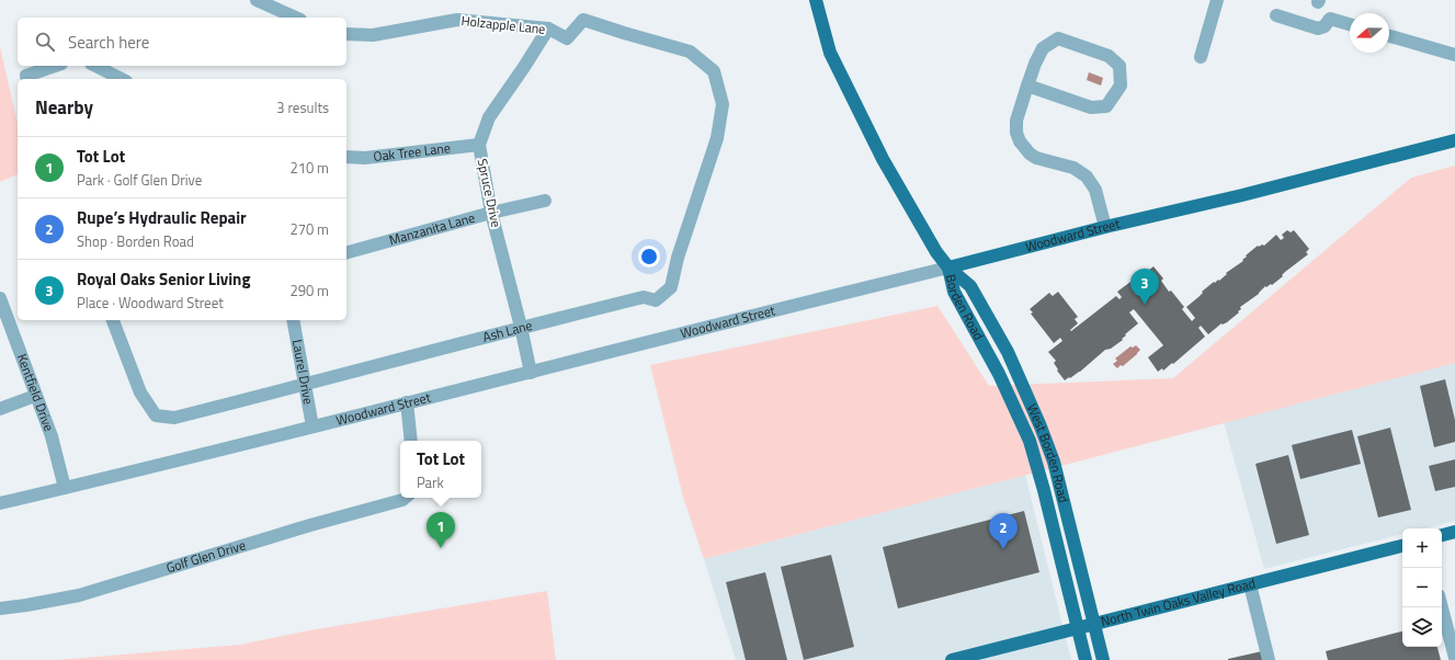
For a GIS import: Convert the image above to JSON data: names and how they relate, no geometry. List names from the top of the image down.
{
  "streets": {
    "main road": [
      "Woodward Street",
      "Borden Road",
      "West Borden Road",
      "North Twin Oaks Valley Road"
    ],
    "street": [
      "Holzapple Lane",
      "Oak Tree Lane",
      "Spruce Drive",
      "Manzanita Lane",
      "Ash Lane",
      "Laurel Drive",
      "Kentfield Drive",
      "Golf Glen Drive"
    ]
  },
  "crossings": [
    ["Holzapple Lane", "Spruce Drive"],
    ["Holzapple Lane", "Ash Lane"],
    ["Oak Tree Lane", "Spruce Drive"],
    ["Spruce Drive", "Manzanita Lane"],
    ["Spruce Drive", "Woodward Street"],
    ["Spruce Drive", "Ash Lane"],
    ["Woodward Street", "Borden Road"],
    ["Woodward Street", "Laurel Drive"],
    ["Woodward Street", "Kentfield Drive"],
    ["Woodward Street", "West Borden Road"],
    ["Borden Road", "West Borden Road"],
    ["Borden Road", "North Twin Oaks Valley Road"],
    ["Ash Lane", "Laurel Drive"],
    ["West Borden Road", "North Twin Oaks Valley Road"]
  ],
  "north": "left",
  "page": {
    "search": "Search here",
    "heading": ["Nearby", "3 results"],
    "list": [
      {
        "mark": "1",
        "name": "Tot Lot",
        "note": "Park · Golf Glen Drive",
        "value": "210 m"
      },
      {
        "mark": "2",
        "name": "Rupe’s Hydraulic Repair",
        "note": "Shop · Borden Road",
        "value": "270 m"
      },
      {
        "mark": "3",
        "name": "Royal Oaks Senior Living",
        "note": "Place · Woodward Street",
        "value": "290 m"
      }
    ],
    "pins": ["3", "1", "2"],
    "popup": ["Tot Lot", "Park"],
    "map_buttons": ["+", "−"]
  }
}
